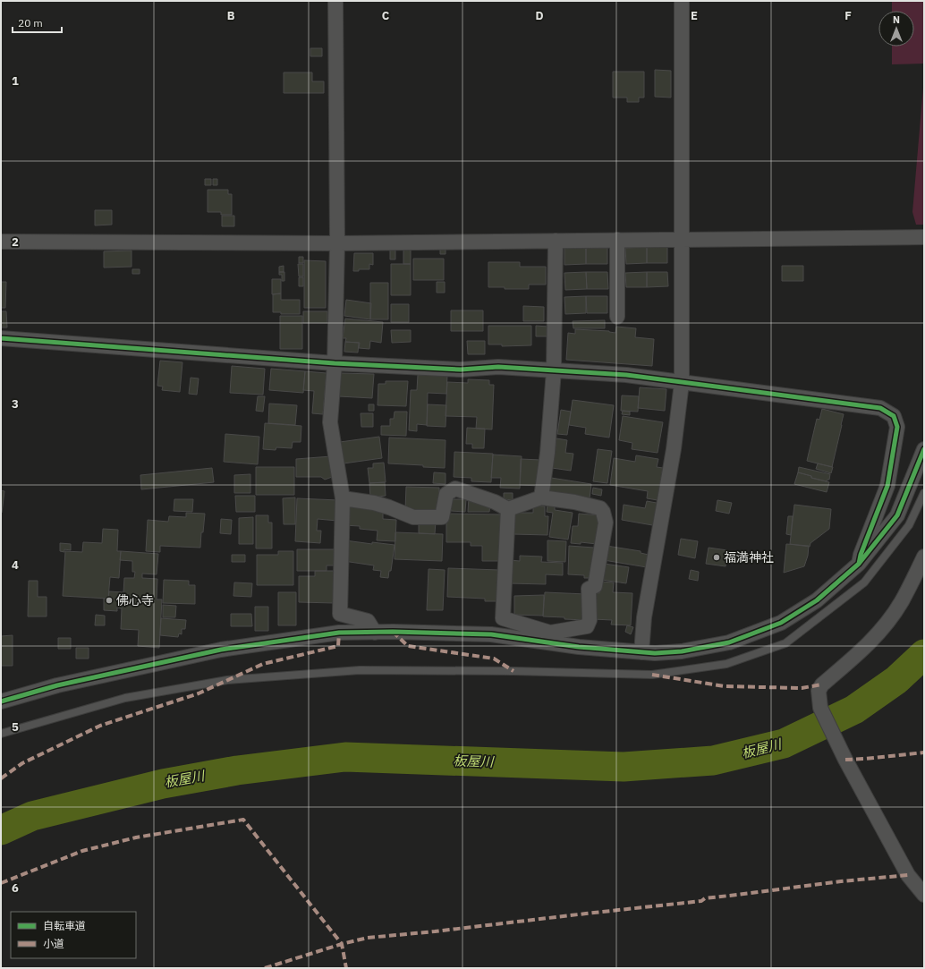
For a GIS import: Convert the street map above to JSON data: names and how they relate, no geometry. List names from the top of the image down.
{
  "water": ["板屋川"],
  "places": ["福満神社", "佛心寺"],
  "legend": ["自転車道", "小道"],
  "scale_bar": "20 m",
  "north": "top",
  "grid": {
    "columns": [
      "B",
      "C",
      "D",
      "E",
      "F"
    ],
    "rows": [
      "1",
      "2",
      "3",
      "4",
      "5",
      "6"
    ]
  }
}
